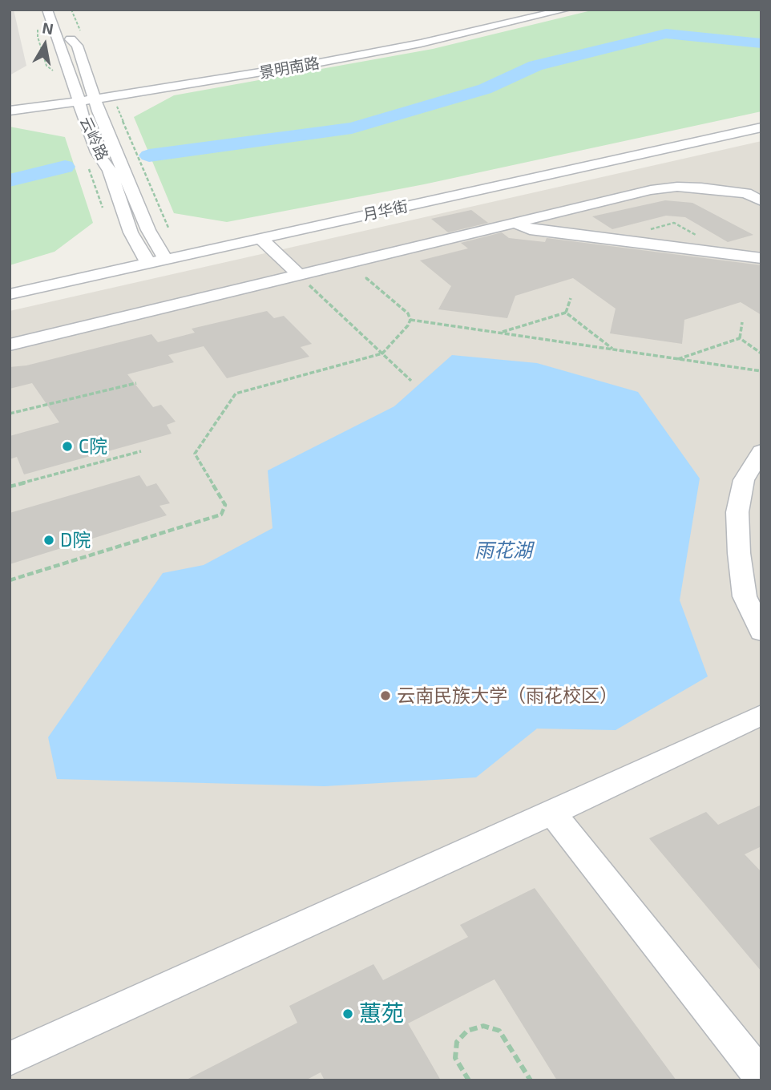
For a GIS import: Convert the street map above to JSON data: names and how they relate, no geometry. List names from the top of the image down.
{
  "streets": {
    "street": ["景明南路", "云岭路", "月华街"]
  },
  "crossings": [
    ["景明南路", "云岭路"],
    ["云岭路", "月华街"]
  ],
  "water": ["雨花湖"],
  "places": [
    "C院",
    "D院",
    "云南民族大学（雨花校区）",
    "蕙苑"
  ],
  "north": "top"
}
